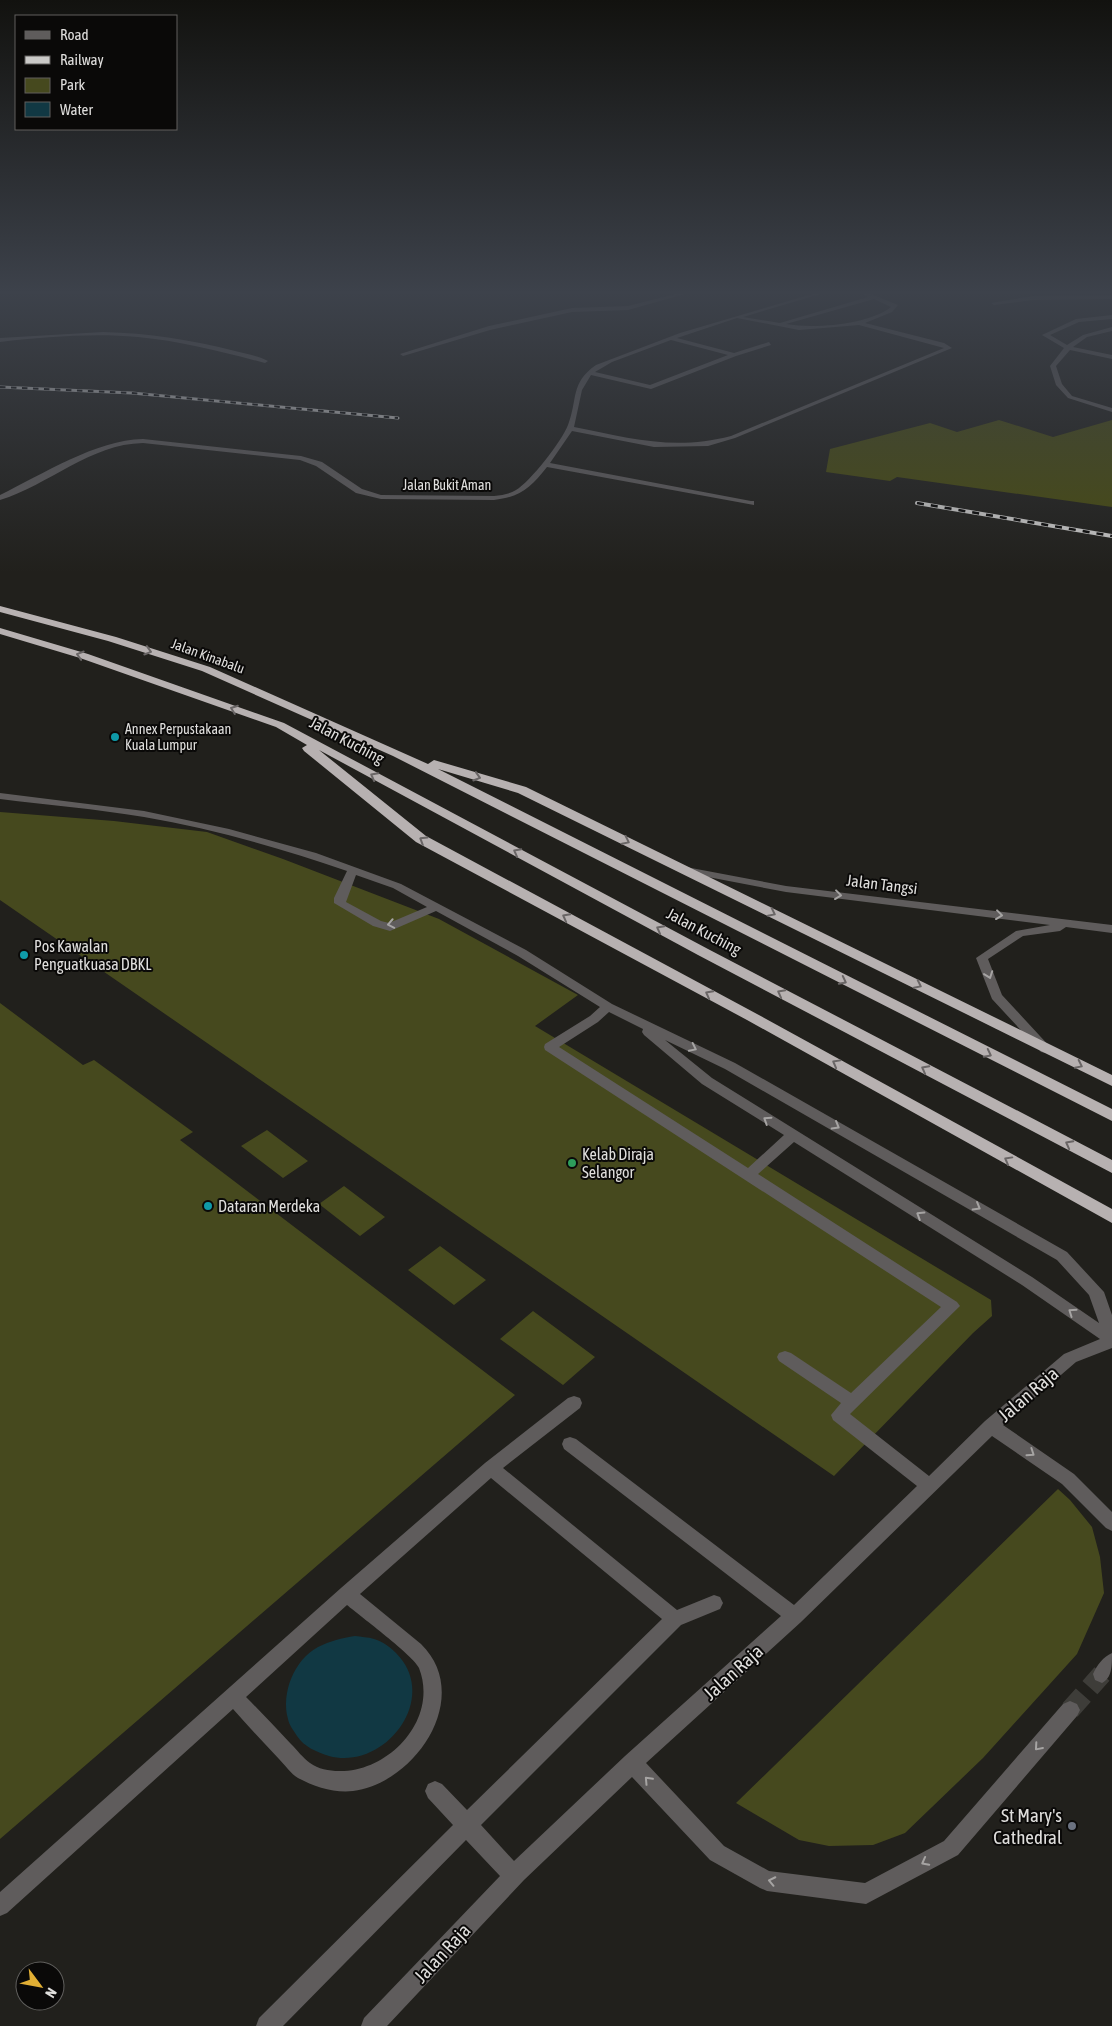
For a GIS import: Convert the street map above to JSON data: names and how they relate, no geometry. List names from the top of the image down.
{
  "streets": {
    "highway": ["Jalan Kinabalu", "Jalan Kuching"],
    "street": ["Jalan Bukit Aman", "Jalan Tangsi", "Jalan Raja"]
  },
  "crossings": [
    ["Jalan Kinabalu", "Jalan Kuching"]
  ],
  "places": [
    "Annex Perpustakaan Kuala Lumpur",
    "Pos Kawalan Penguatkuasa DBKL",
    "Kelab Diraja Selangor",
    "Dataran Merdeka",
    "St Mary's Cathedral"
  ],
  "legend": [
    "Road",
    "Railway",
    "Park",
    "Water"
  ],
  "north": "bottom right"
}
